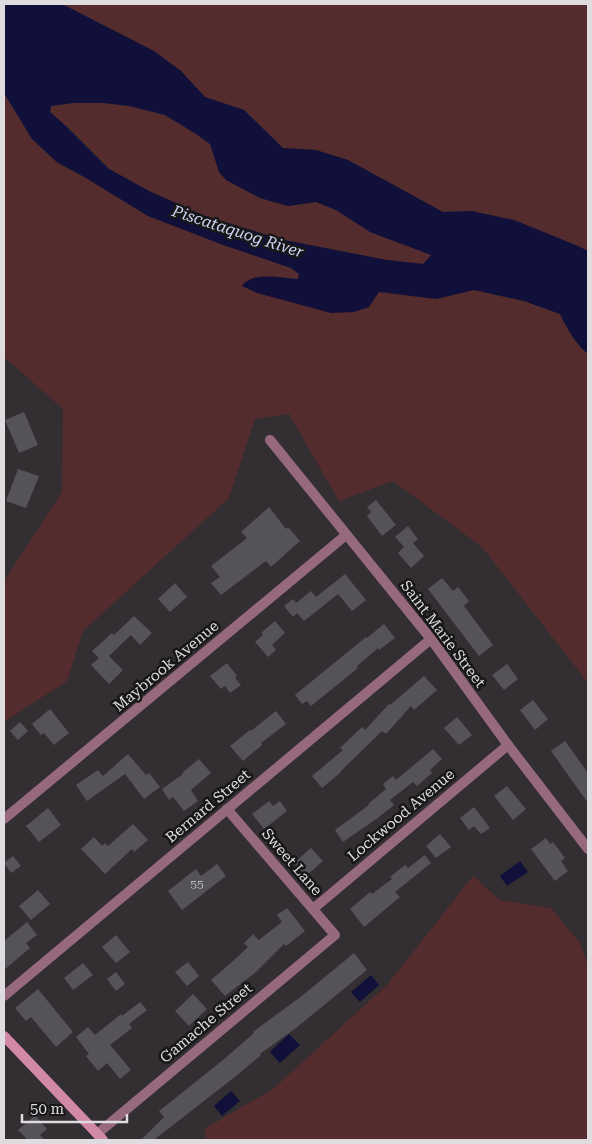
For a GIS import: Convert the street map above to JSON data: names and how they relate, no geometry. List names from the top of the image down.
{
  "streets": {
    "street": [
      "Saint Marie Street",
      "Maybrook Avenue",
      "Bernard Street",
      "Lockwood Avenue",
      "Sweet Lane",
      "Gamache Street"
    ]
  },
  "crossings": [
    ["Saint Marie Street", "Maybrook Avenue"],
    ["Saint Marie Street", "Bernard Street"],
    ["Saint Marie Street", "Lockwood Avenue"],
    ["Bernard Street", "Sweet Lane"],
    ["Lockwood Avenue", "Sweet Lane"],
    ["Sweet Lane", "Gamache Street"]
  ],
  "water": ["Piscataquog River"],
  "house_numbers": ["55"],
  "scale_bar": "50 m"
}
